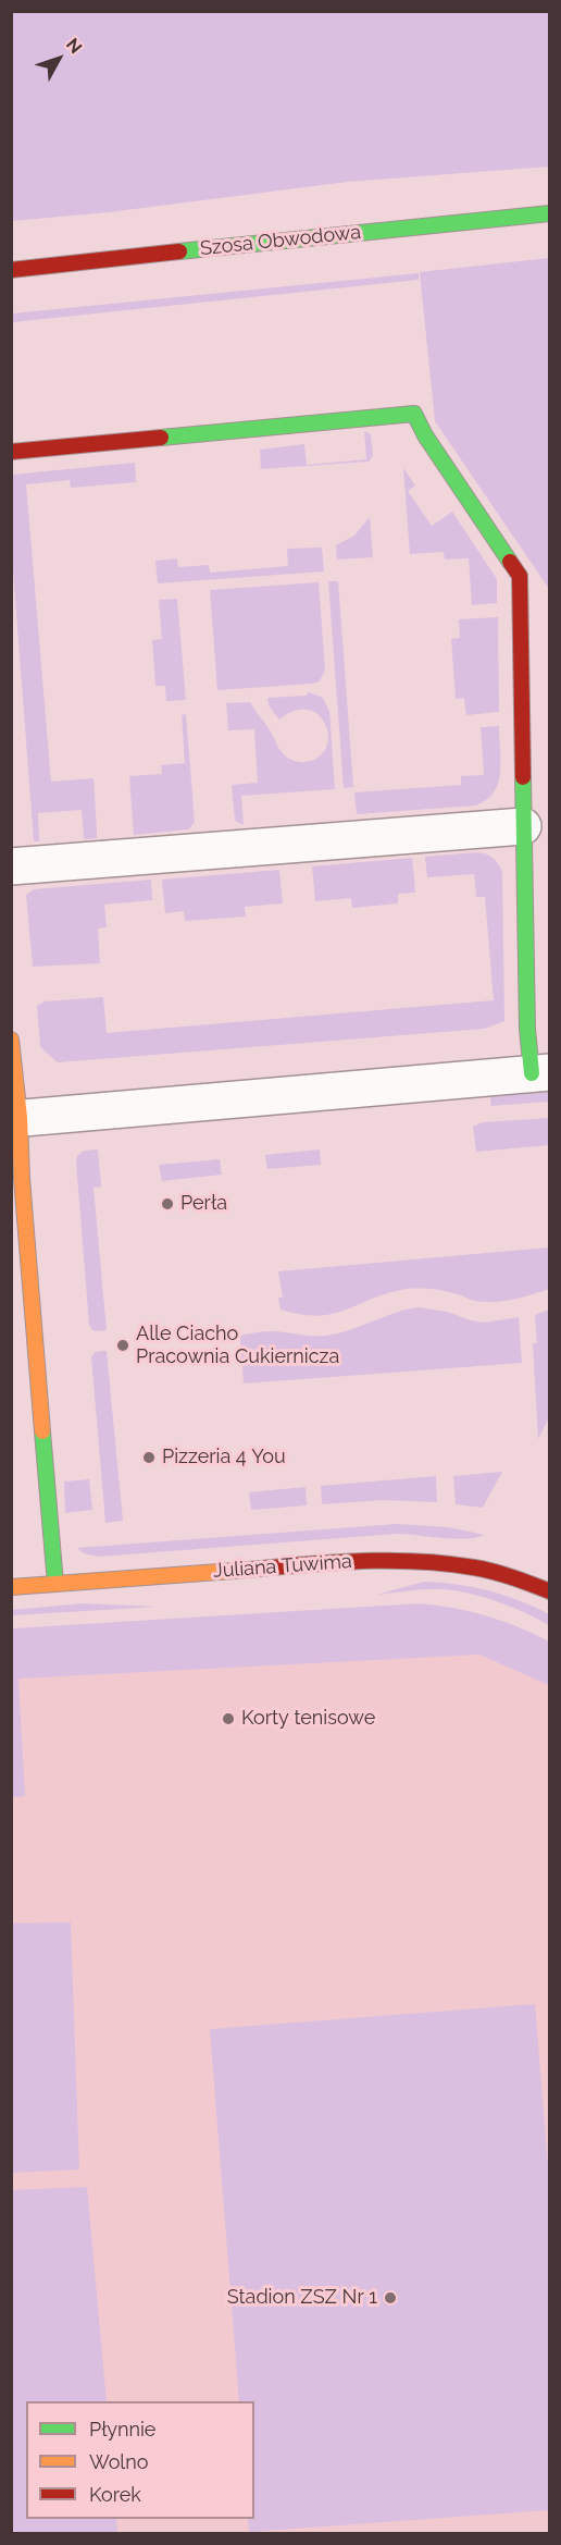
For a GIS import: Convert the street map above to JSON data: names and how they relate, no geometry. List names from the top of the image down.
{
  "streets": {
    "street": ["Szosa Obwodowa", "Juliana Tuwima"]
  },
  "places": [
    "Perła",
    "Alle Ciacho Pracownia Cukiernicza",
    "Pizzeria 4 You",
    "Korty tenisowe",
    "Stadion ZSZ Nr 1"
  ],
  "legend": ["Płynnie", "Wolno", "Korek"],
  "north": "top right"
}
